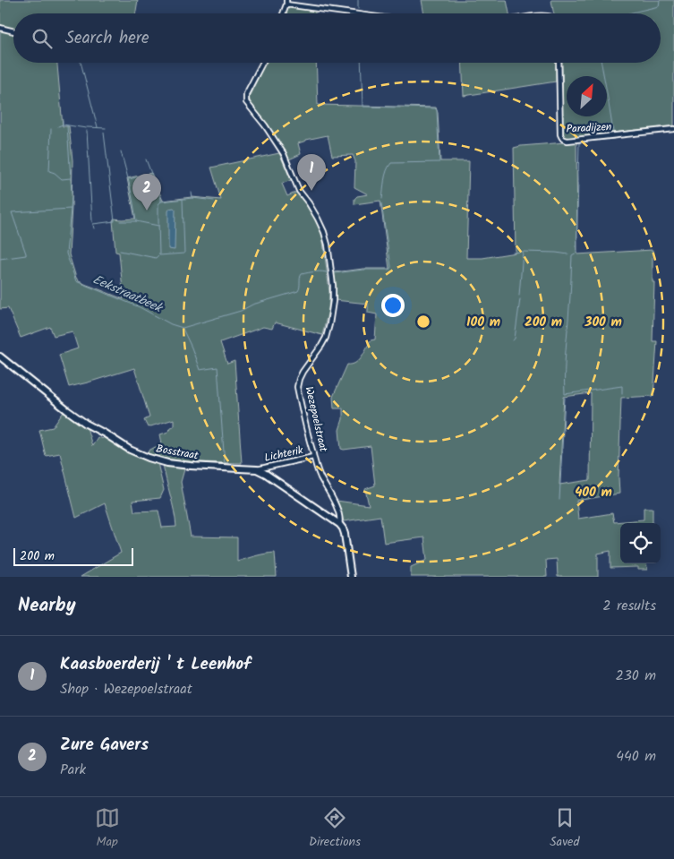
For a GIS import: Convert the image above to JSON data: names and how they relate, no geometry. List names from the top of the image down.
{
  "streets": {
    "street": [
      "Paradijzen",
      "Wezepoelstraat",
      "Bosstraat",
      "Lichterik"
    ]
  },
  "crossings": [
    ["Wezepoelstraat", "Bosstraat"],
    ["Wezepoelstraat", "Lichterik"],
    ["Bosstraat", "Lichterik"]
  ],
  "water": ["Eekstraatbeek"],
  "scale_bar": "200 m",
  "north": "top right",
  "page": {
    "search": "Search here",
    "pins": ["1", "2"],
    "scale": "200 m",
    "heading": ["Nearby", "2 results"],
    "list": [
      {
        "mark": "1",
        "name": "Kaasboerderij ' t Leenhof",
        "note": "Shop · Wezepoelstraat",
        "value": "230 m"
      },
      {
        "mark": "2",
        "name": "Zure Gavers",
        "note": "Park",
        "value": "440 m"
      }
    ],
    "nav": ["Map", "Directions", "Saved"]
  },
  "rings": [
    "100 m",
    "200 m",
    "300 m",
    "400 m"
  ]
}
